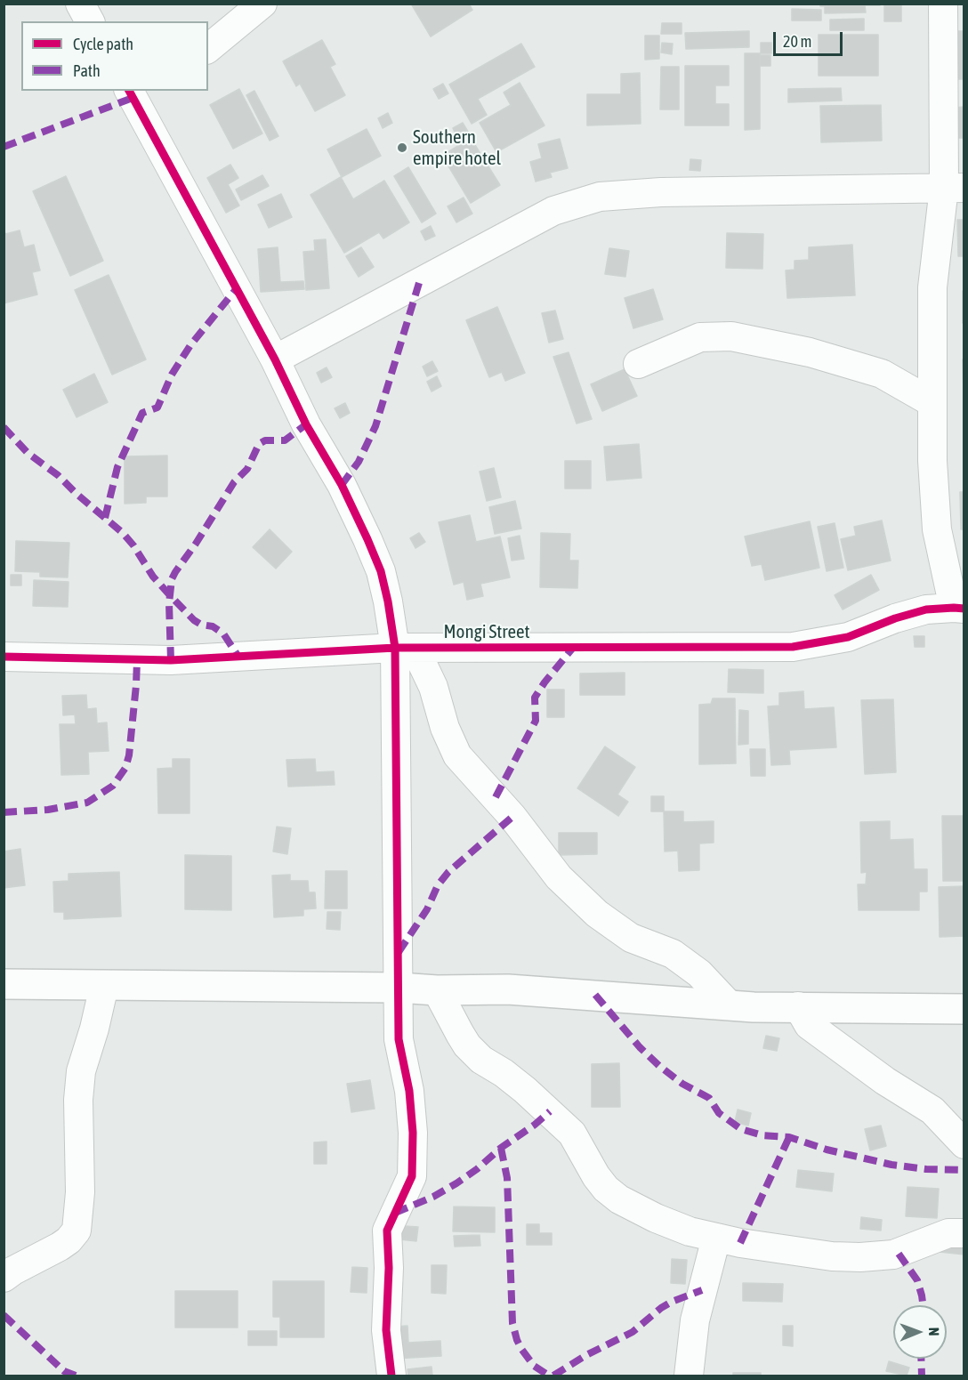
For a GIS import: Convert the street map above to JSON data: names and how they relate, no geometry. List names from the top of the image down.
{
  "streets": {
    "street": ["Mongi Street"]
  },
  "places": ["Southern empire hotel"],
  "legend": ["Cycle path", "Path"],
  "scale_bar": "20 m",
  "north": "right"
}
